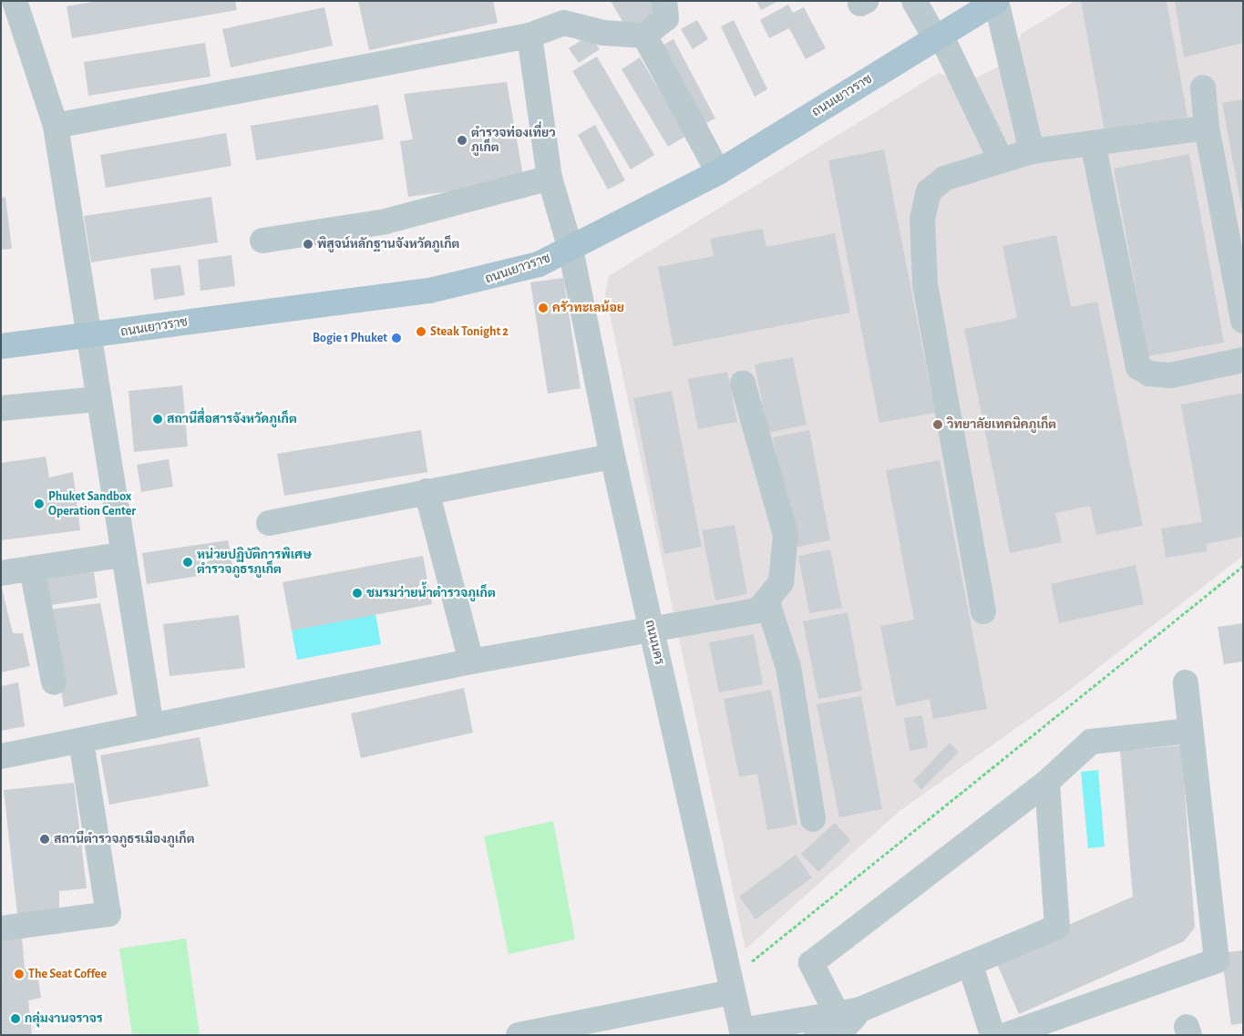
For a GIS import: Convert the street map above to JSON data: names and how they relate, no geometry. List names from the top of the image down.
{
  "streets": {
    "main road": ["ถนนเยาวราช"],
    "street": ["ถนนนคร"]
  },
  "crossings": [
    ["ถนนเยาวราช", "ถนนนคร"]
  ],
  "places": [
    "ตำรวจท่องเที่ยว ภูเก็ต",
    "พิสูจน์หลักฐานจังหวัดภูเก็ต",
    "ครัวทะเลน้อย",
    "Steak Tonight 2",
    "Bogie 1 Phuket",
    "สถานีสื่อสารจังหวัดภูเก็ต",
    "วิทยาลัยเทคนิคภูเก็ต",
    "Phuket Sandbox Operation Center",
    "หน่วยปฏิบัติการพิเศษ ตำรวจภูธรภูเก็ต",
    "ชมรมว่ายน้ำตำรวจภูเก็ต",
    "สถานีตำรวจภูธรเมืองภูเก็ต",
    "The Seat Coffee",
    "กลุ่มงานจราจร"
  ]
}
